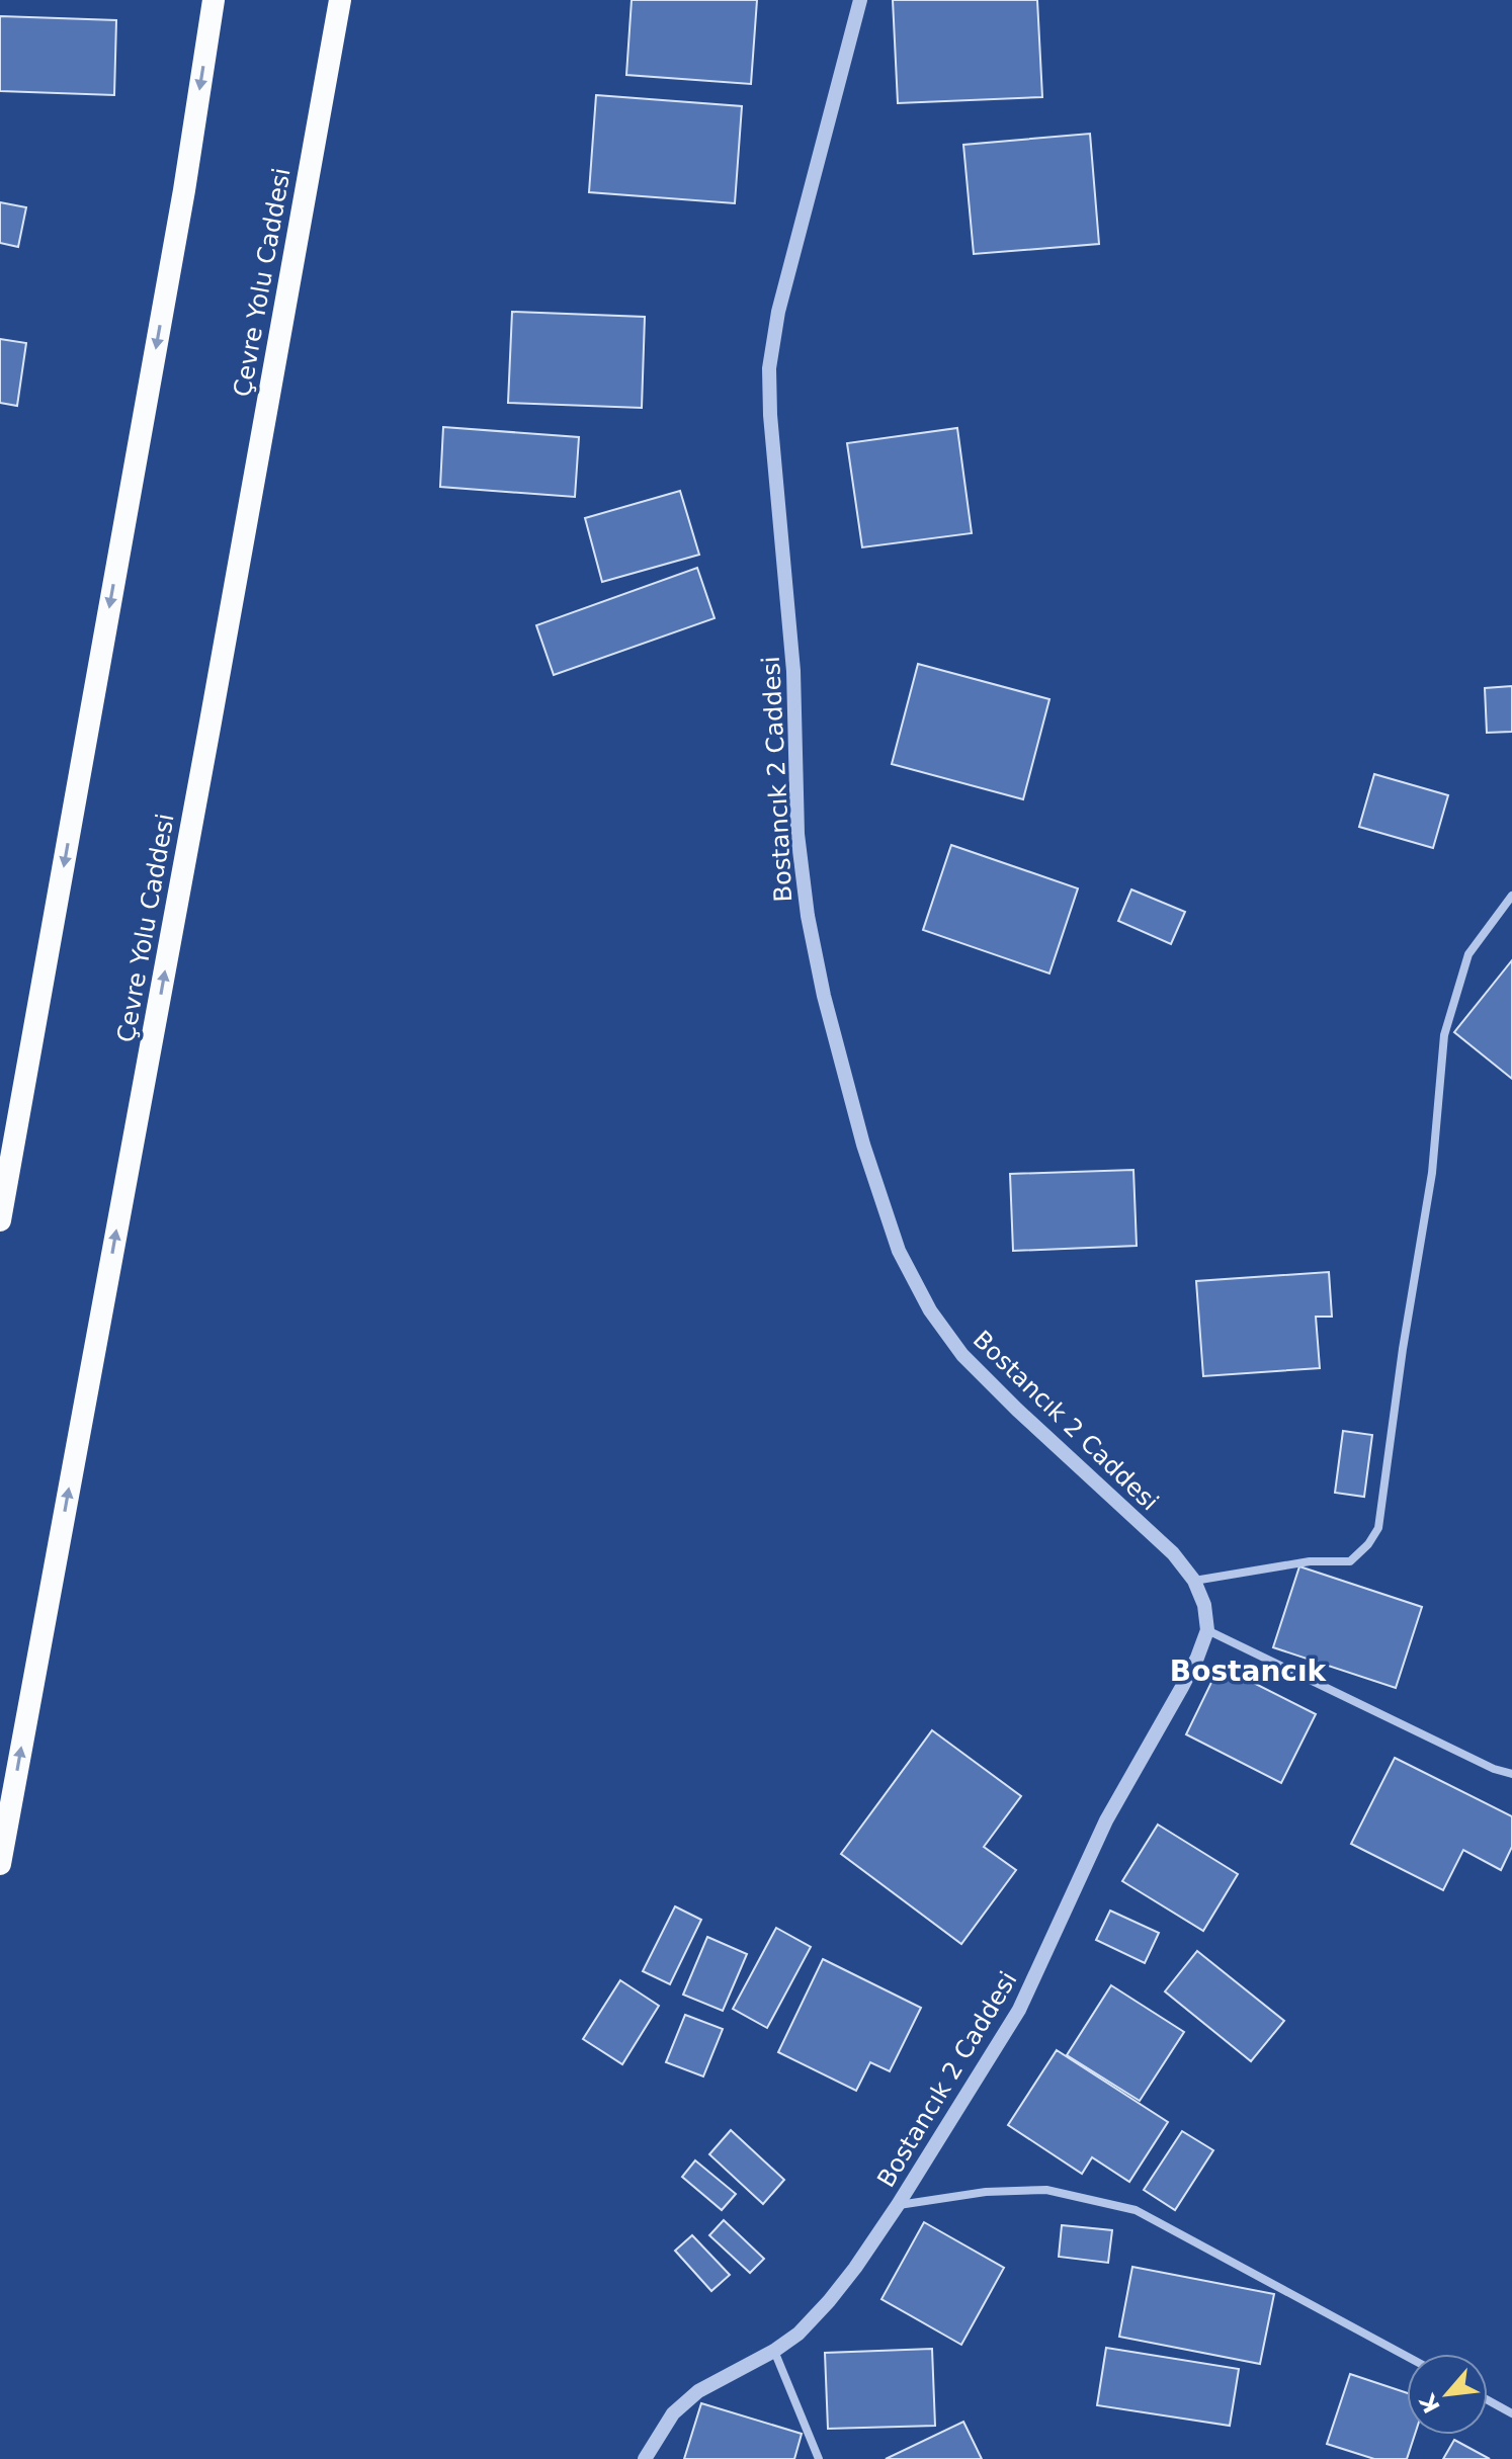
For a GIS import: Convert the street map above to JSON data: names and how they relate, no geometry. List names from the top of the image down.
{
  "streets": {
    "highway": ["Çevre Yolu Caddesi"],
    "street": ["Bostancık 2 Caddesi"]
  },
  "districts": ["Bostancık"],
  "north": "bottom left"
}
